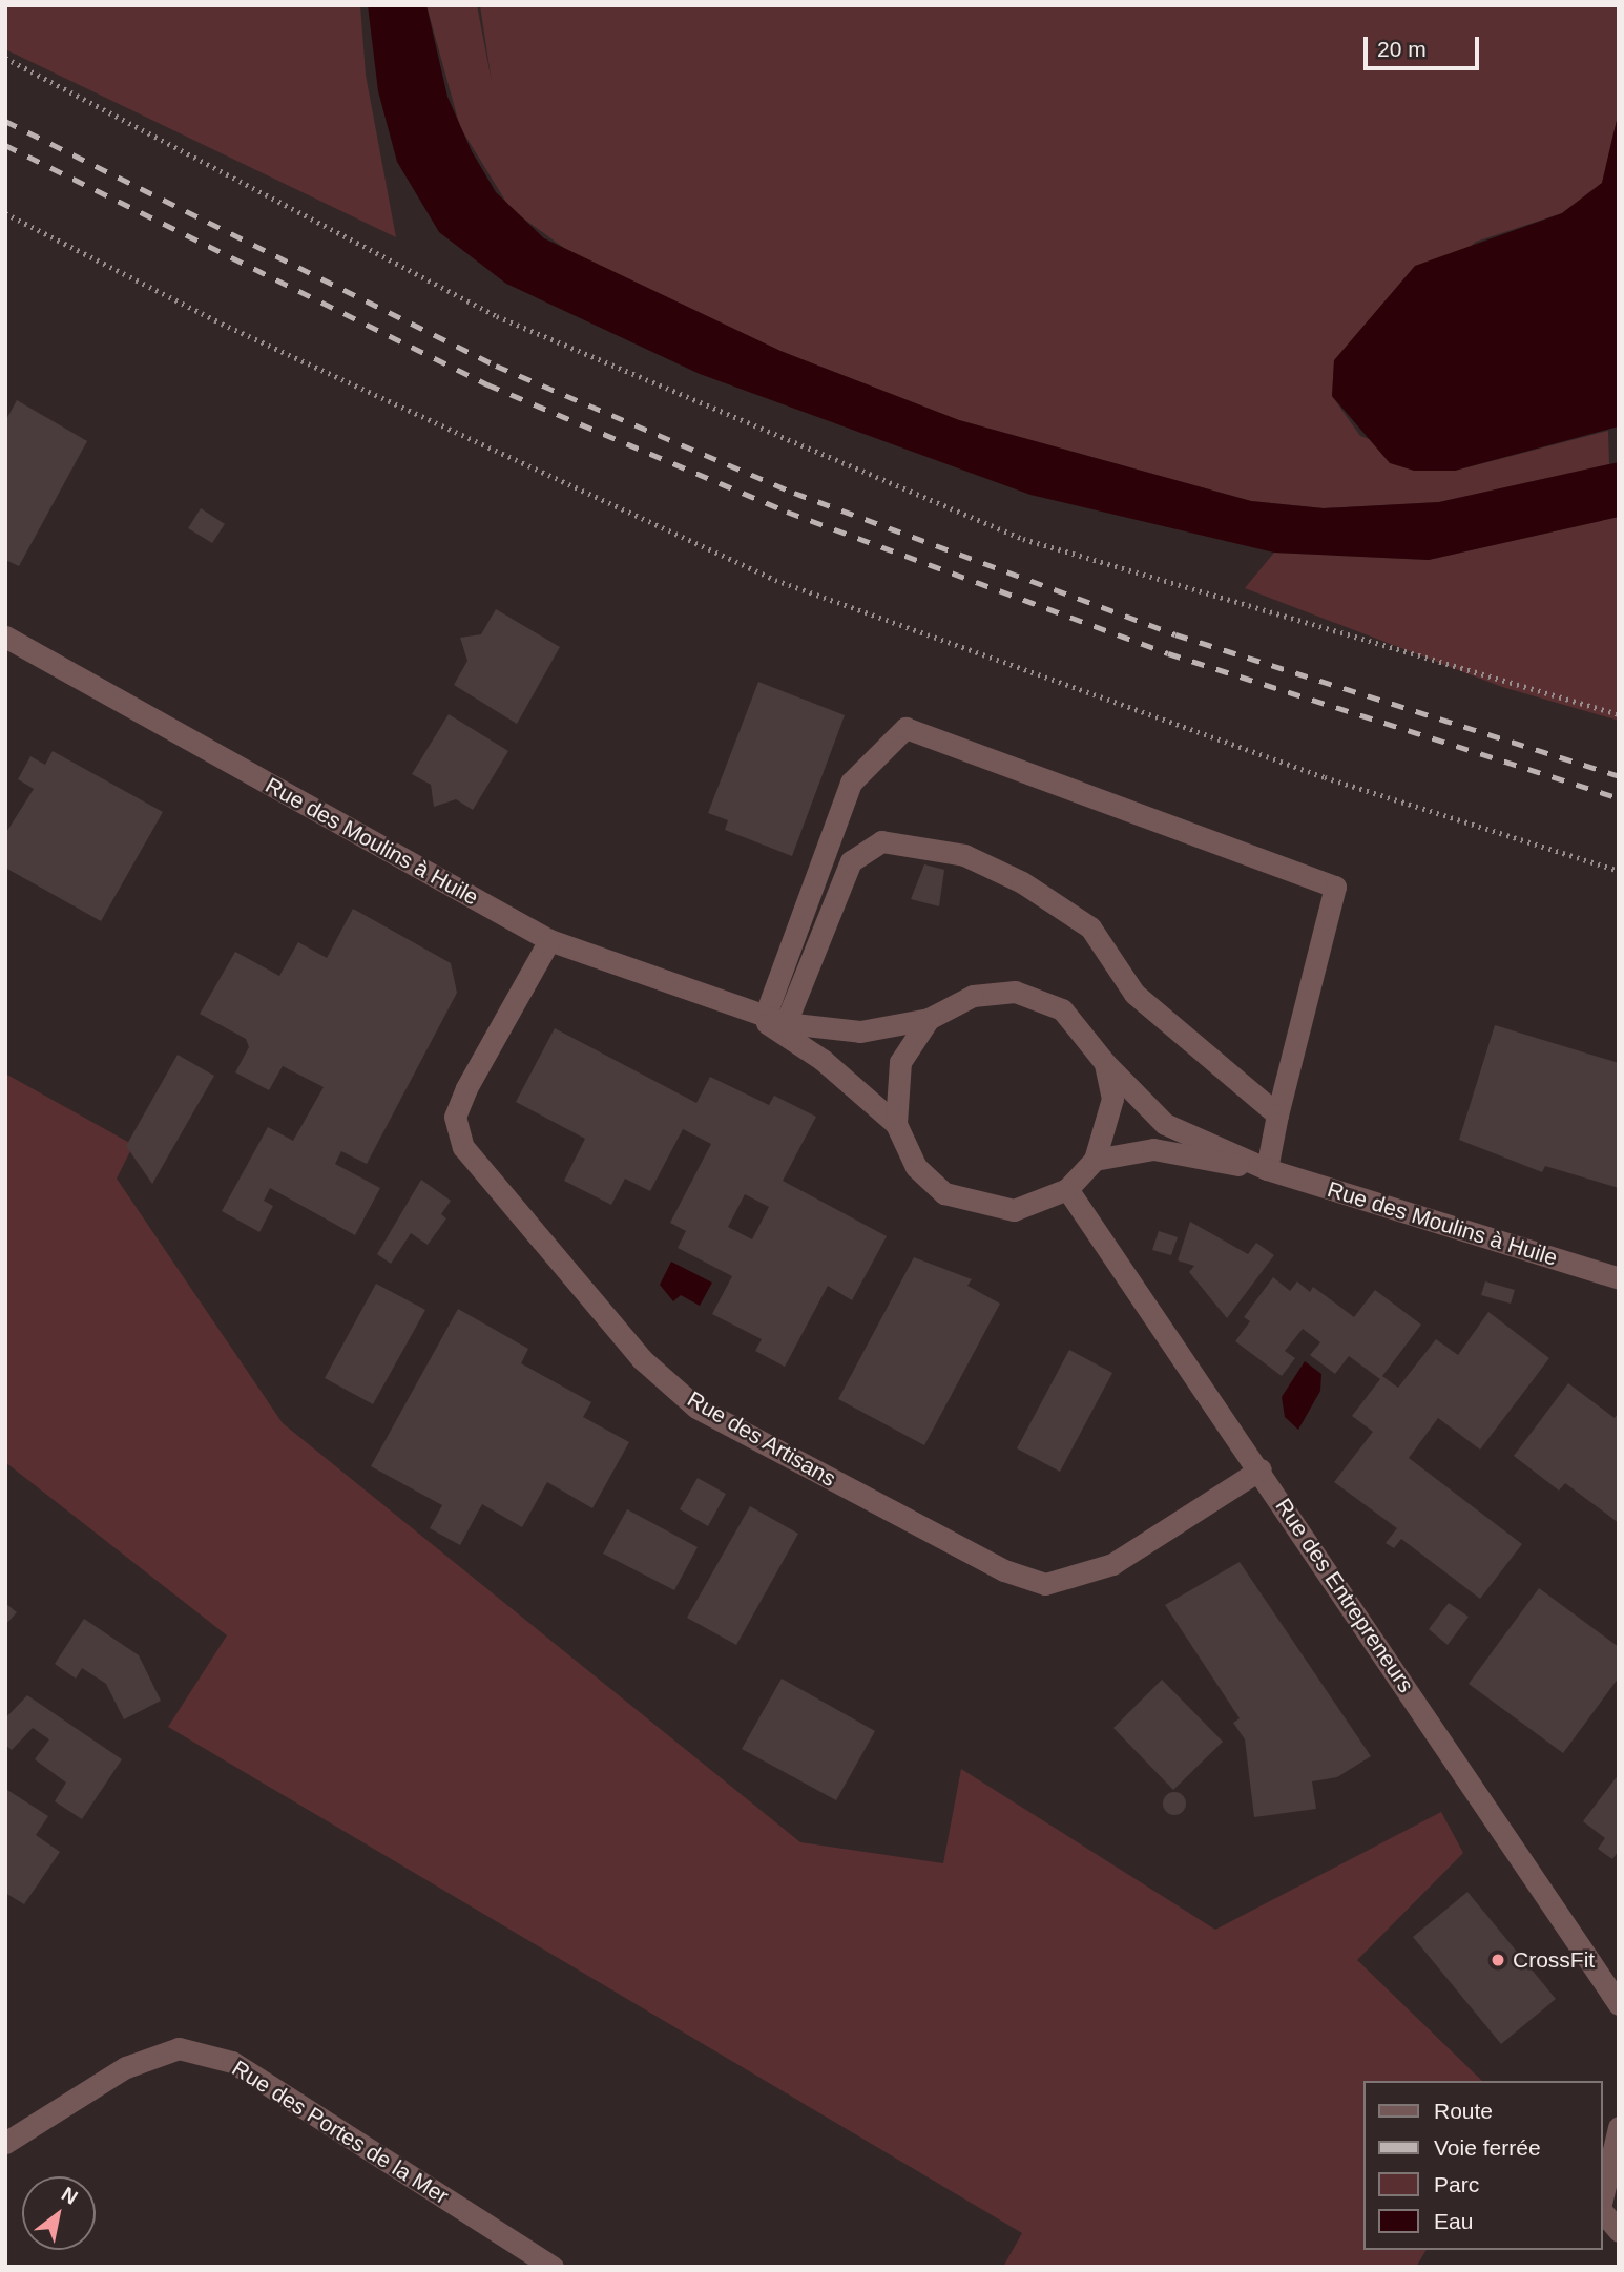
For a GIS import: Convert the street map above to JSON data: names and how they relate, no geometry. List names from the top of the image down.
{
  "streets": {
    "street": [
      "Rue des Moulins à Huile",
      "Rue des Artisans",
      "Rue des Entrepreneurs",
      "Rue des Portes de la Mer"
    ]
  },
  "crossings": [
    ["Rue des Moulins à Huile", "Rue des Artisans"],
    ["Rue des Moulins à Huile", "Rue des Entrepreneurs"],
    ["Rue des Artisans", "Rue des Entrepreneurs"]
  ],
  "places": ["CrossFit"],
  "legend": [
    "Route",
    "Voie ferrée",
    "Parc",
    "Eau"
  ],
  "scale_bar": "20 m",
  "north": "top right"
}
